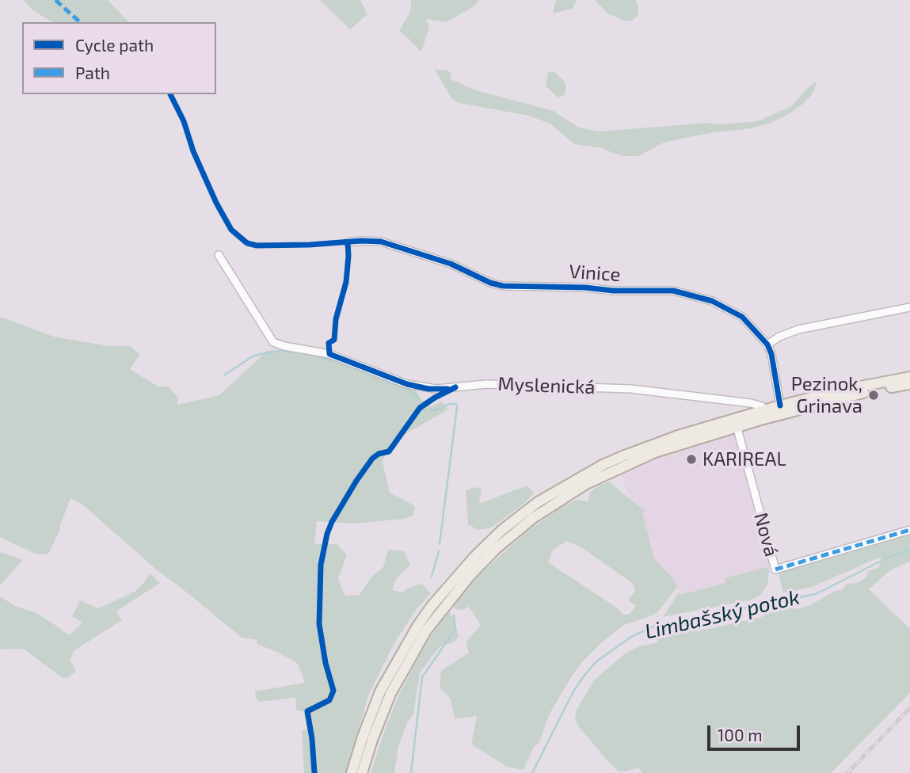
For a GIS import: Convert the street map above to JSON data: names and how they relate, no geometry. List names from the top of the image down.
{
  "streets": {
    "street": ["Vinice", "Myslenická", "Nová"]
  },
  "water": ["Limbašský potok"],
  "places": ["Pezinok, Grinava", "KARIREAL"],
  "legend": ["Cycle path", "Path"],
  "scale_bar": "100 m"
}
